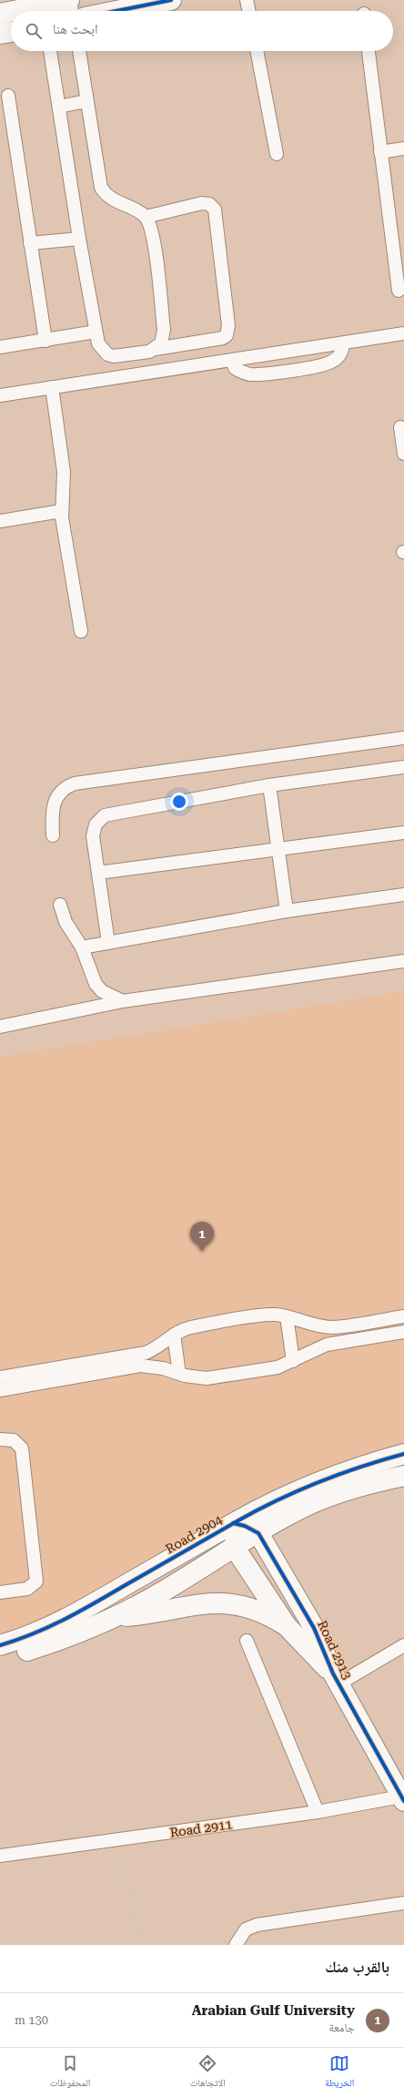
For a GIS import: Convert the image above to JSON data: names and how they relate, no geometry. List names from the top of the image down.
{
  "streets": {
    "street": ["Road 2904", "Road 2913"],
    "lane": ["Road 2911"]
  },
  "crossings": [
    ["Road 2913", "Road 2911"]
  ],
  "page": {
    "search": "ابحث هنا",
    "pins": "1",
    "heading": "بالقرب منك",
    "list": [
      {
        "mark": "1",
        "name": "Arabian Gulf University",
        "note": "جامعة",
        "value": "130 m"
      }
    ],
    "nav": ["الخريطة", "الاتجاهات", "المحفوظات"]
  }
}
